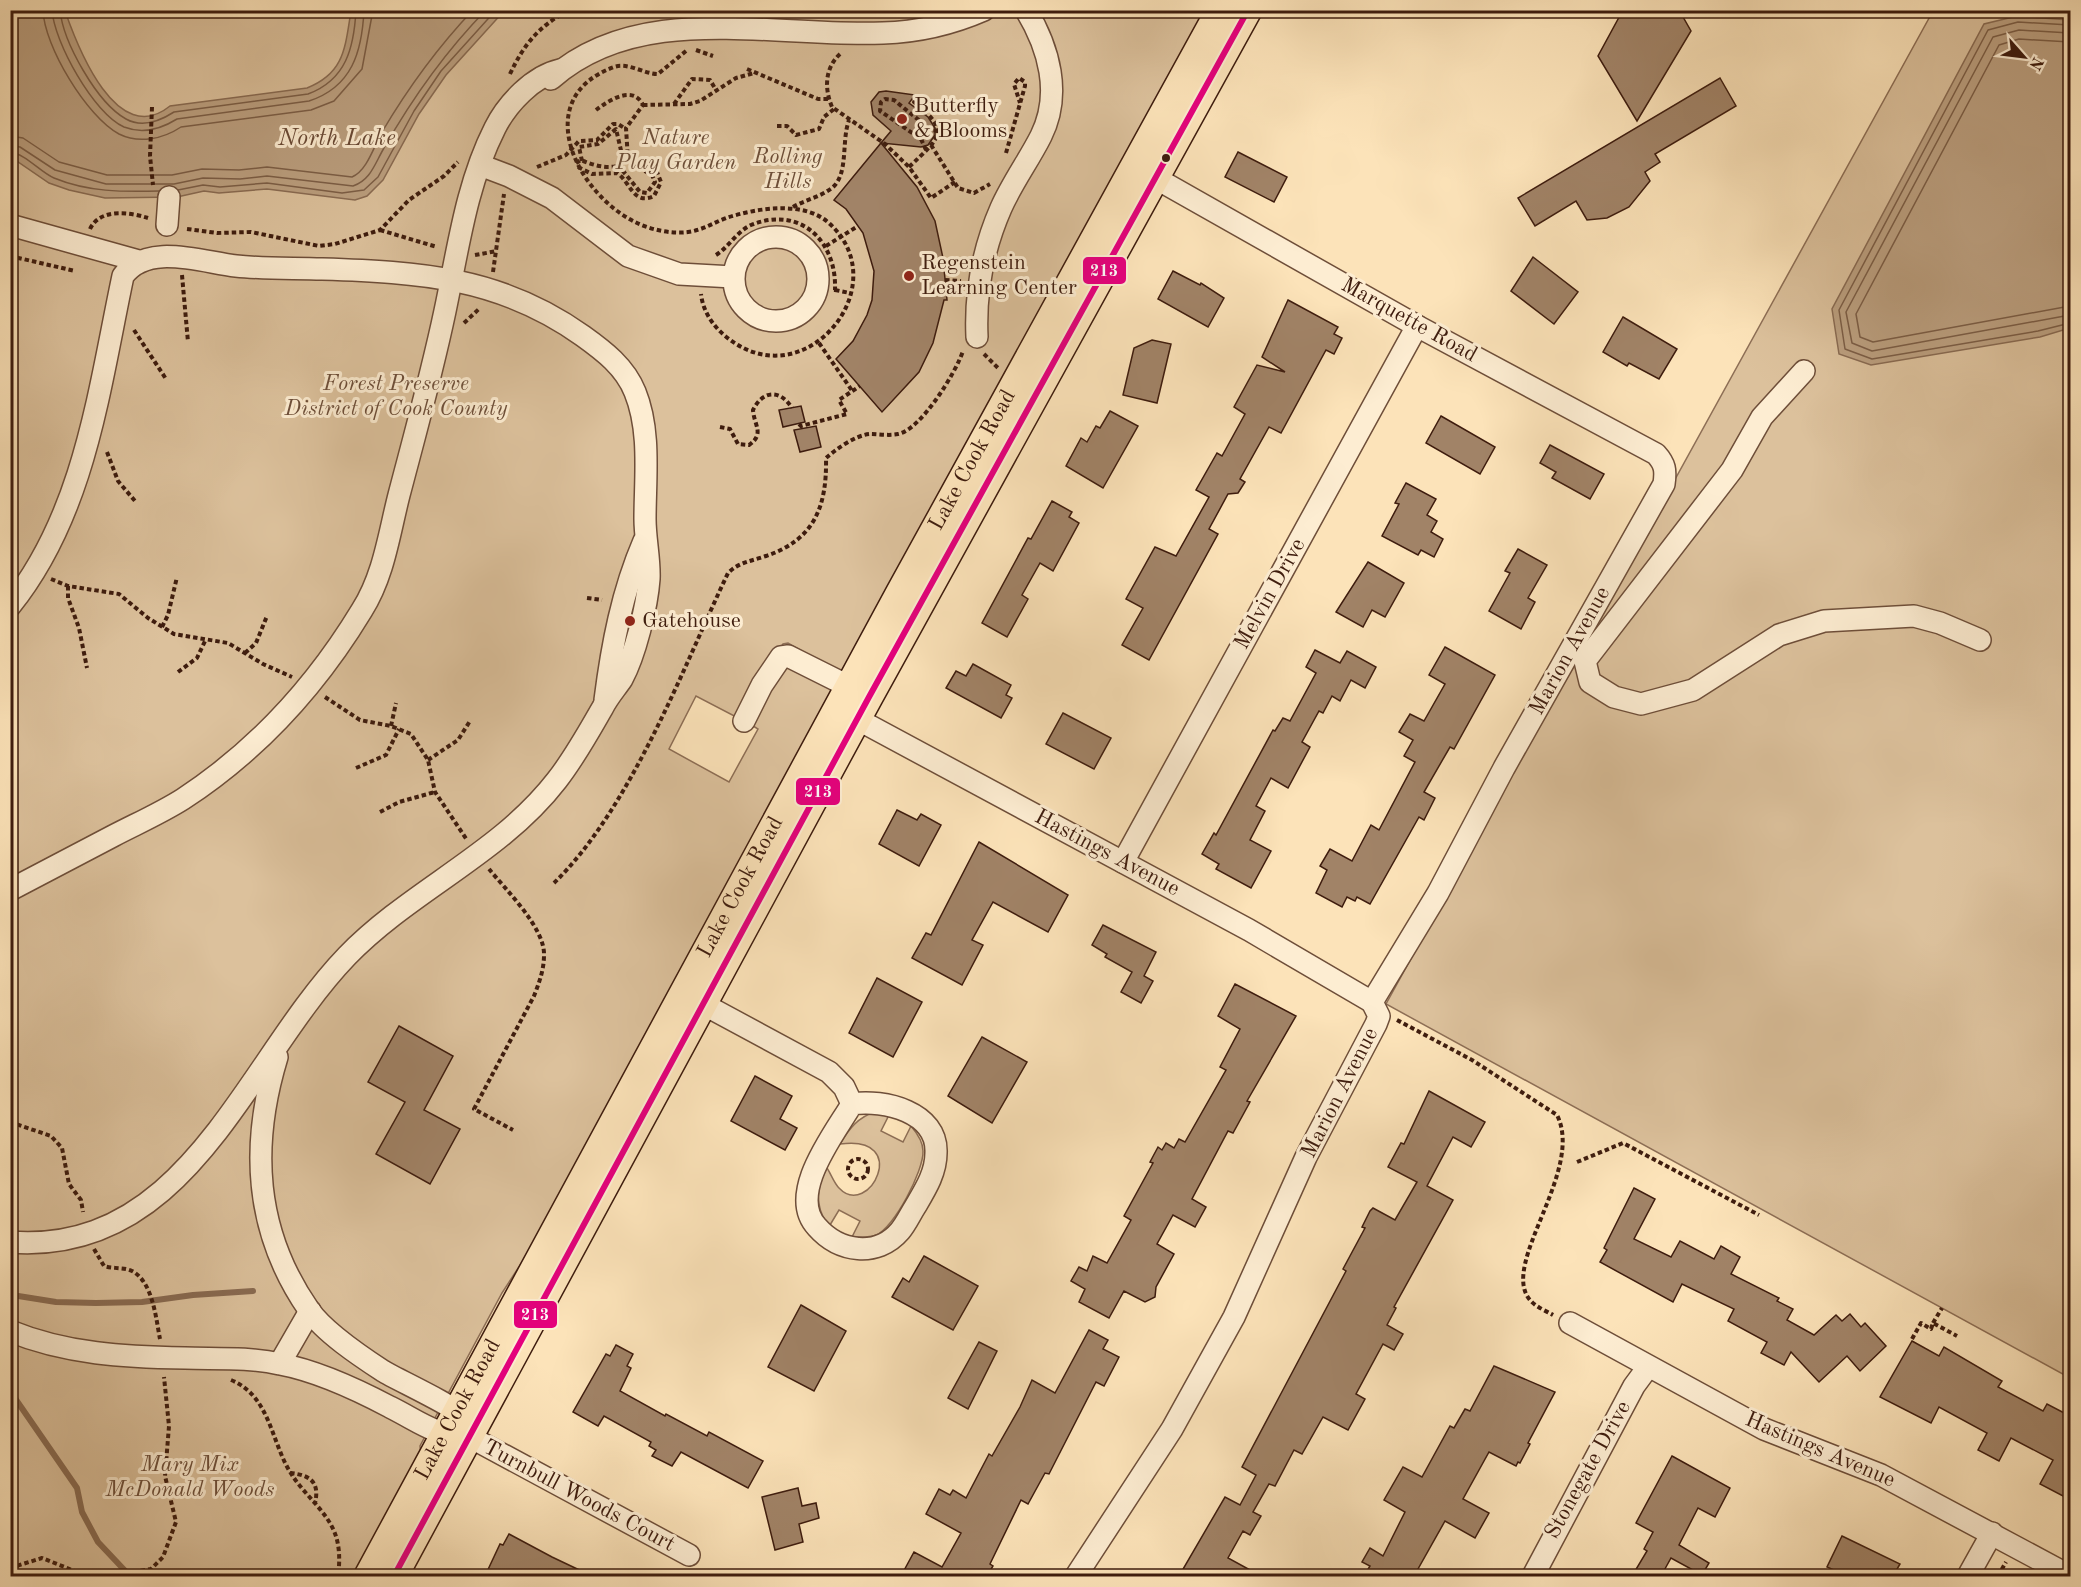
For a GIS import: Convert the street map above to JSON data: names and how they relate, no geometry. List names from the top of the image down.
{
  "streets": {
    "main road": ["Lake Cook Road"],
    "street": [
      "Marquette Road",
      "Melvin Drive",
      "Marion Avenue",
      "Hastings Avenue",
      "Stonegate Drive",
      "Turnbull Woods Court"
    ]
  },
  "crossings": [
    ["Marquette Road", "Lake Cook Road"],
    ["Marquette Road", "Melvin Drive"],
    ["Marquette Road", "Marion Avenue"],
    ["Lake Cook Road", "Hastings Avenue"],
    ["Lake Cook Road", "Turnbull Woods Court"],
    ["Melvin Drive", "Hastings Avenue"],
    ["Marion Avenue", "Hastings Avenue"],
    ["Hastings Avenue", "Stonegate Drive"]
  ],
  "water": ["North Lake"],
  "parks": [
    "Nature Play Garden",
    "Rolling Hills",
    "Forest Preserve District of Cook County",
    "Mary Mix McDonald Woods"
  ],
  "places": ["Butterfly & Blooms", "Regenstein Learning Center", "Gatehouse"],
  "lines": ["transit line 213"],
  "north": "bottom right"
}
